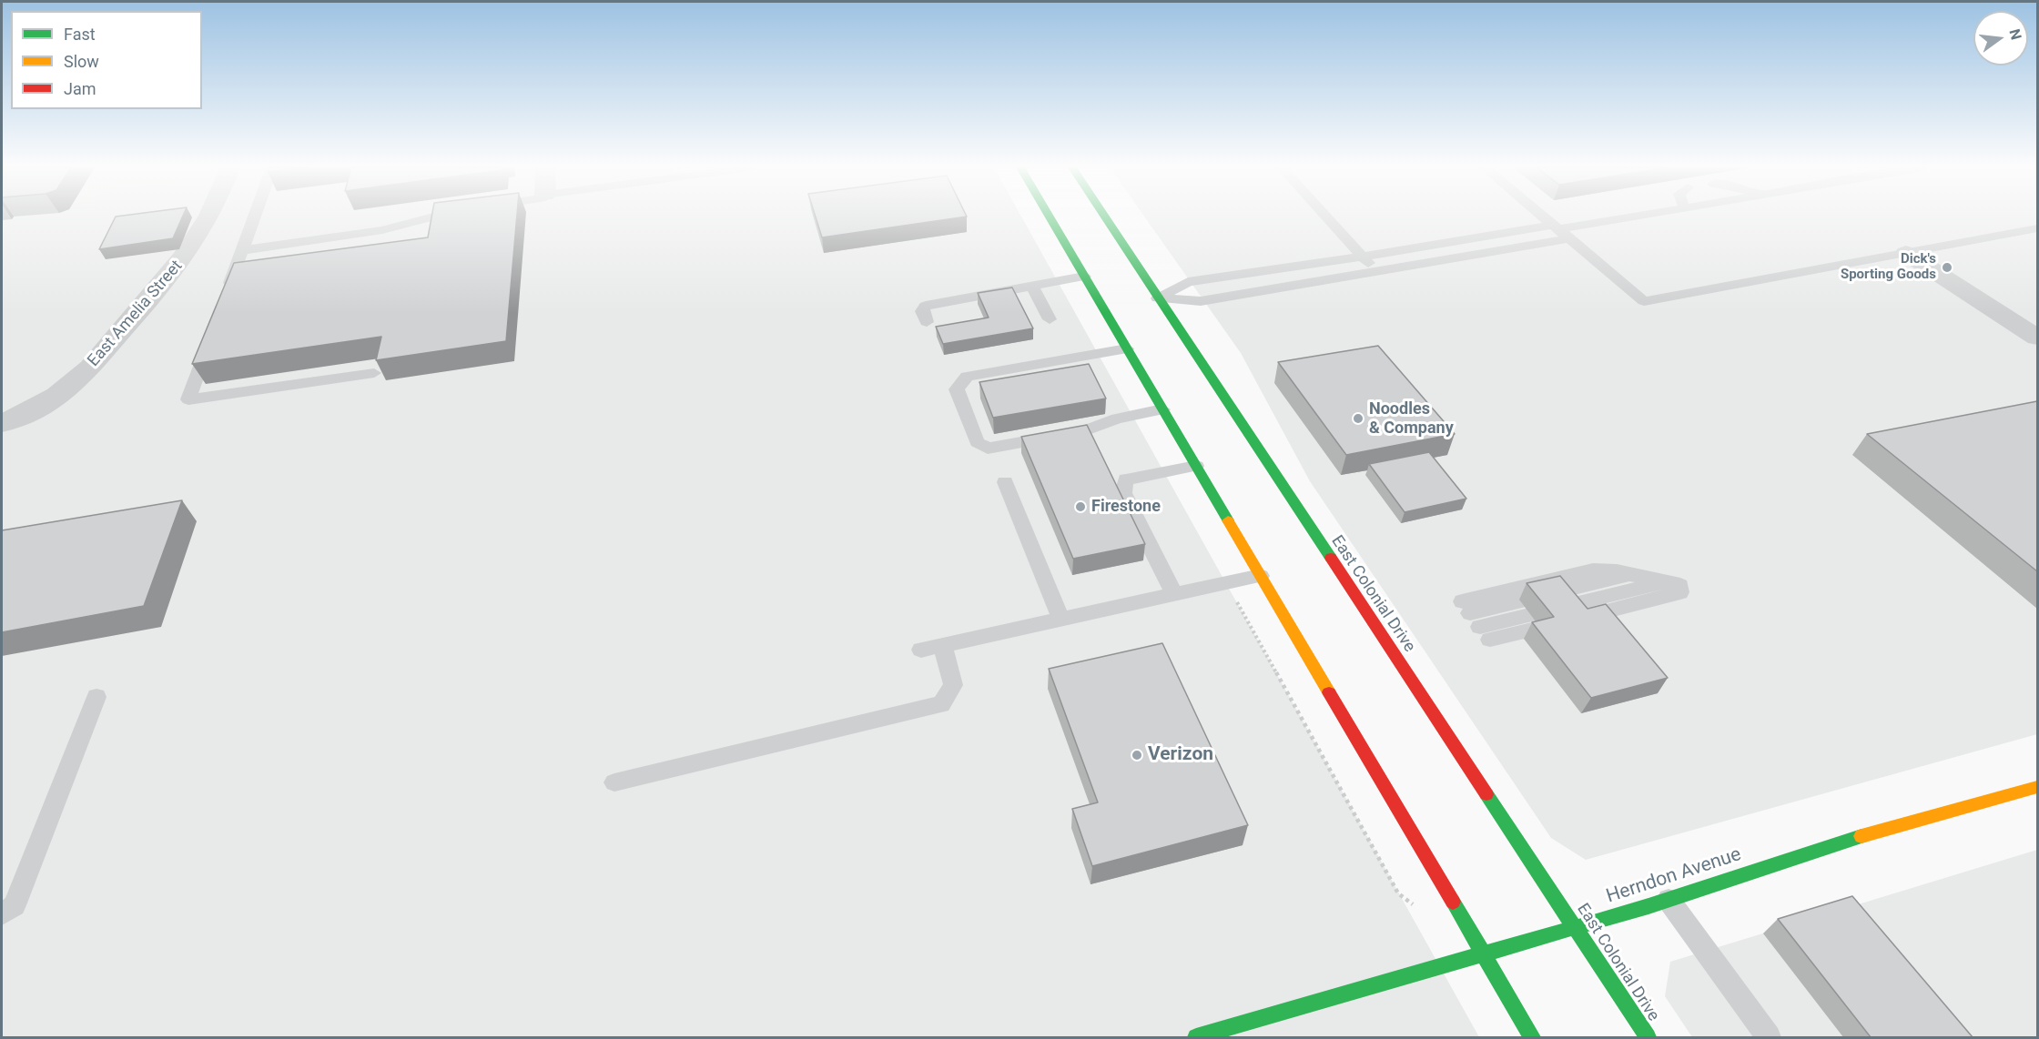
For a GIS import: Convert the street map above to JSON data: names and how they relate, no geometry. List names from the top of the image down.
{
  "streets": {
    "main road": ["East Colonial Drive", "Herndon Avenue"],
    "street": ["East Amelia Street"]
  },
  "crossings": [
    ["East Colonial Drive", "Herndon Avenue"]
  ],
  "places": [
    "Dick's Sporting Goods",
    "Noodles & Company",
    "Firestone",
    "Verizon"
  ],
  "legend": ["Fast", "Slow", "Jam"],
  "north": "right"
}
